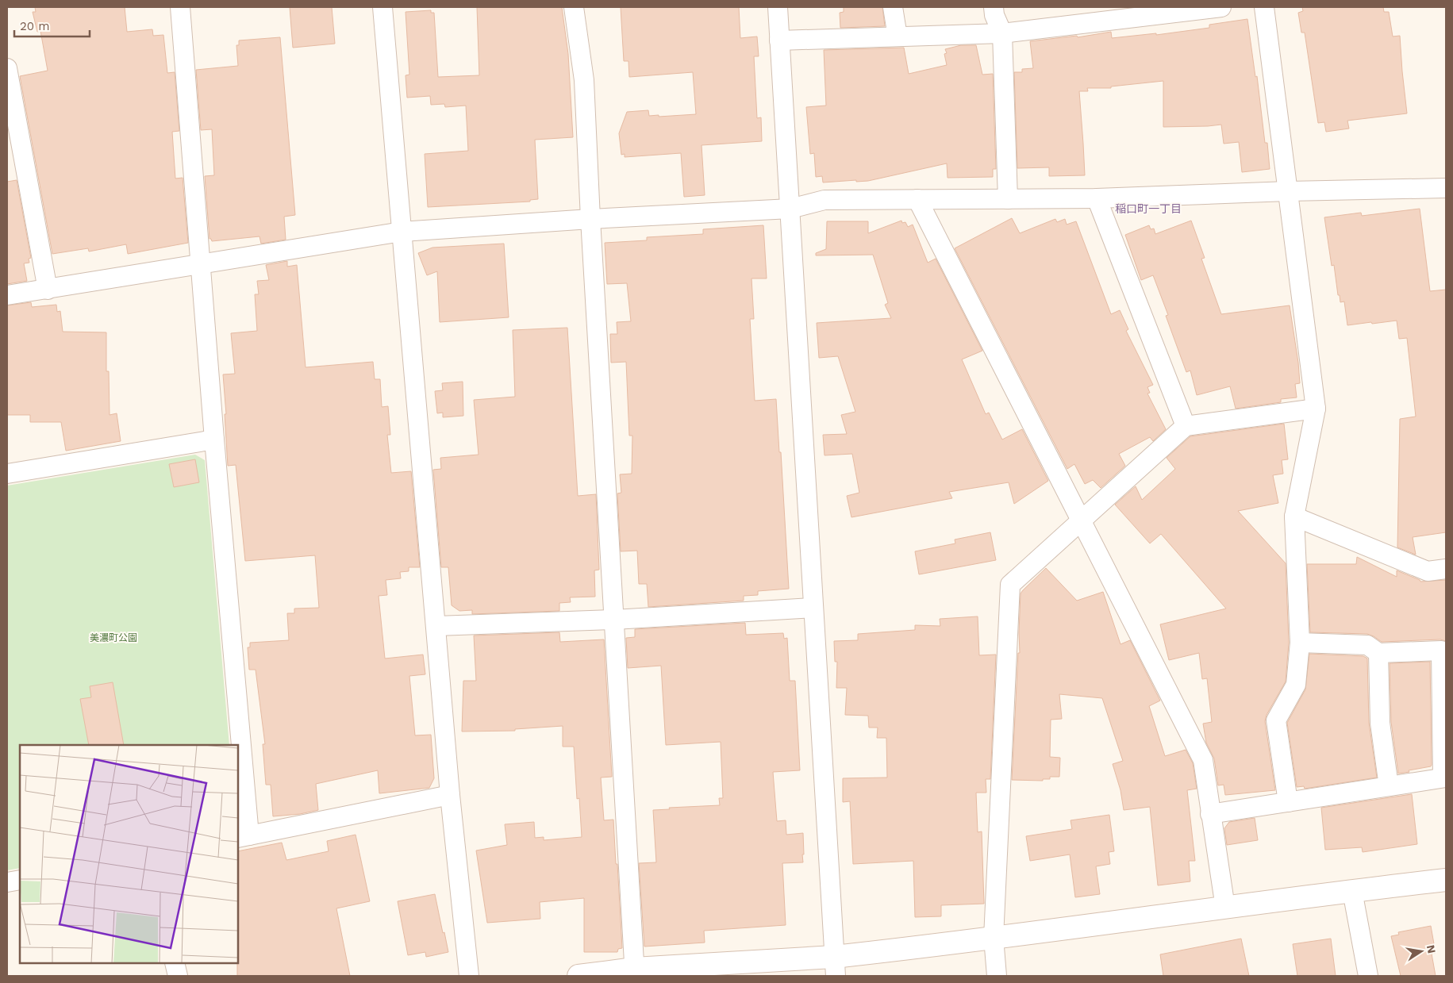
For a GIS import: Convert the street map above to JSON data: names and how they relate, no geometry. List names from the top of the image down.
{
  "districts": ["稲口町一丁目"],
  "parks": ["美濃町公園"],
  "scale_bar": "20 m",
  "north": "right"
}
